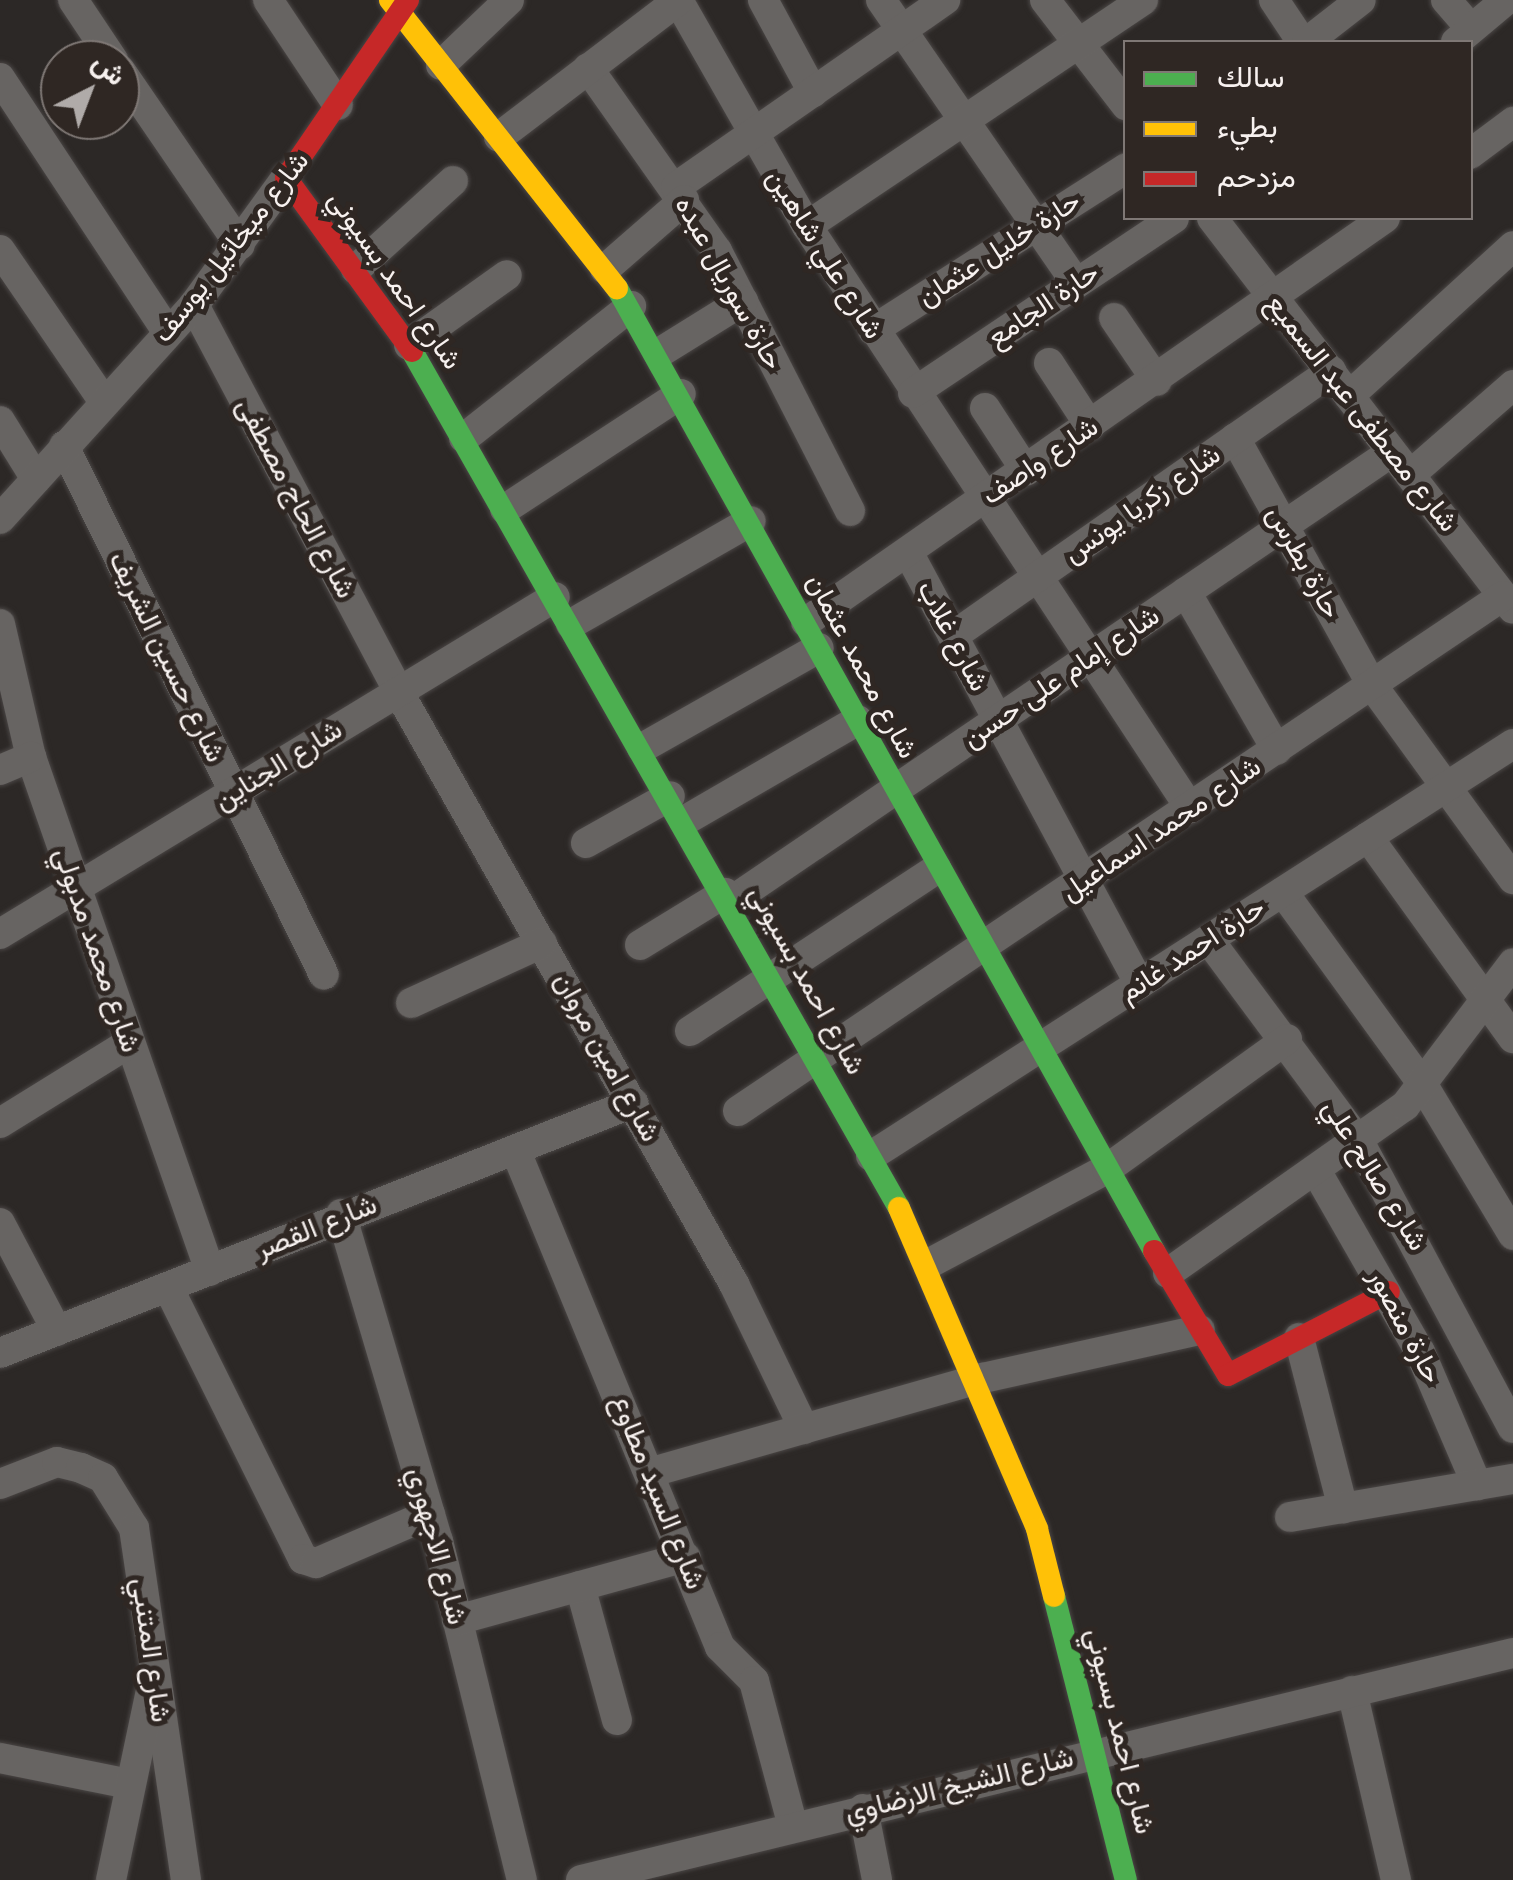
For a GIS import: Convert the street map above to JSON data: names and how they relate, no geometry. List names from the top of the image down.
{
  "streets": {
    "street": [
      "شارع ميخائيل يوسف",
      "حارة خليل عثمان",
      "شارع علي شاهين",
      "شارع احمد بسيوني",
      "حارة سوريال عبده",
      "حارة الجامع",
      "شارع مصطفى عبد السميع",
      "شارع واصف",
      "شارع الحاج مصطفى",
      "شارع زكريا يونس",
      "حارة بطرس",
      "شارع غلاب",
      "شارع حسين الشريف",
      "شارع محمد عثمان",
      "شارع إمام على حسن",
      "شارع الجناين",
      "شارع محمد اسماعيل",
      "شارع محمد مدبولي",
      "حارة احمد غانم",
      "شارع امين مروان",
      "شارع صالح علي",
      "شارع القصر",
      "حارة منصور",
      "شارع السيد مطاوع",
      "شارع الاجهوري",
      "شارع المتنبي",
      "شارع الشيخ الارضاوي"
    ]
  },
  "crossings": [
    ["شارع ميخائيل يوسف", "شارع احمد بسيوني"],
    ["شارع ميخائيل يوسف", "شارع الحاج مصطفى"],
    ["شارع ميخائيل يوسف", "شارع حسين الشريف"],
    ["شارع ميخائيل يوسف", "شارع محمد عثمان"],
    ["حارة خليل عثمان", "شارع علي شاهين"],
    ["شارع علي شاهين", "حارة الجامع"],
    ["شارع علي شاهين", "شارع واصف"],
    ["شارع علي شاهين", "شارع زكريا يونس"],
    ["شارع علي شاهين", "شارع إمام على حسن"],
    ["شارع علي شاهين", "شارع محمد اسماعيل"],
    ["شارع احمد بسيوني", "شارع واصف"],
    ["شارع احمد بسيوني", "شارع إمام على حسن"],
    ["شارع احمد بسيوني", "شارع الجناين"],
    ["شارع احمد بسيوني", "شارع محمد اسماعيل"],
    ["شارع احمد بسيوني", "حارة احمد غانم"],
    ["شارع احمد بسيوني", "شارع الشيخ الارضاوي"],
    ["شارع مصطفى عبد السميع", "شارع واصف"],
    ["شارع مصطفى عبد السميع", "شارع زكريا يونس"],
    ["شارع مصطفى عبد السميع", "شارع إمام على حسن"],
    ["شارع مصطفى عبد السميع", "شارع محمد اسماعيل"],
    ["شارع واصف", "شارع غلاب"],
    ["شارع واصف", "شارع محمد عثمان"],
    ["شارع الحاج مصطفى", "شارع الجناين"],
    ["شارع الحاج مصطفى", "شارع امين مروان"],
    ["شارع زكريا يونس", "حارة بطرس"],
    ["شارع زكريا يونس", "شارع غلاب"],
    ["حارة بطرس", "شارع إمام على حسن"],
    ["حارة بطرس", "شارع محمد اسماعيل"],
    ["حارة بطرس", "حارة احمد غانم"],
    ["شارع غلاب", "شارع إمام على حسن"],
    ["شارع غلاب", "شارع محمد اسماعيل"],
    ["شارع غلاب", "حارة احمد غانم"],
    ["شارع حسين الشريف", "شارع الجناين"],
    ["شارع محمد عثمان", "شارع إمام على حسن"],
    ["شارع محمد عثمان", "شارع محمد اسماعيل"],
    ["شارع محمد عثمان", "حارة احمد غانم"],
    ["شارع الجناين", "شارع محمد مدبولي"],
    ["شارع الجناين", "شارع امين مروان"],
    ["شارع محمد مدبولي", "شارع القصر"],
    ["حارة احمد غانم", "شارع صالح علي"],
    ["شارع امين مروان", "شارع القصر"],
    ["شارع القصر", "شارع السيد مطاوع"],
    ["شارع القصر", "شارع الاجهوري"],
    ["شارع السيد مطاوع", "شارع الشيخ الارضاوي"]
  ],
  "legend": ["سالك", "بطيء", "مزدحم"],
  "north": "top right"
}
